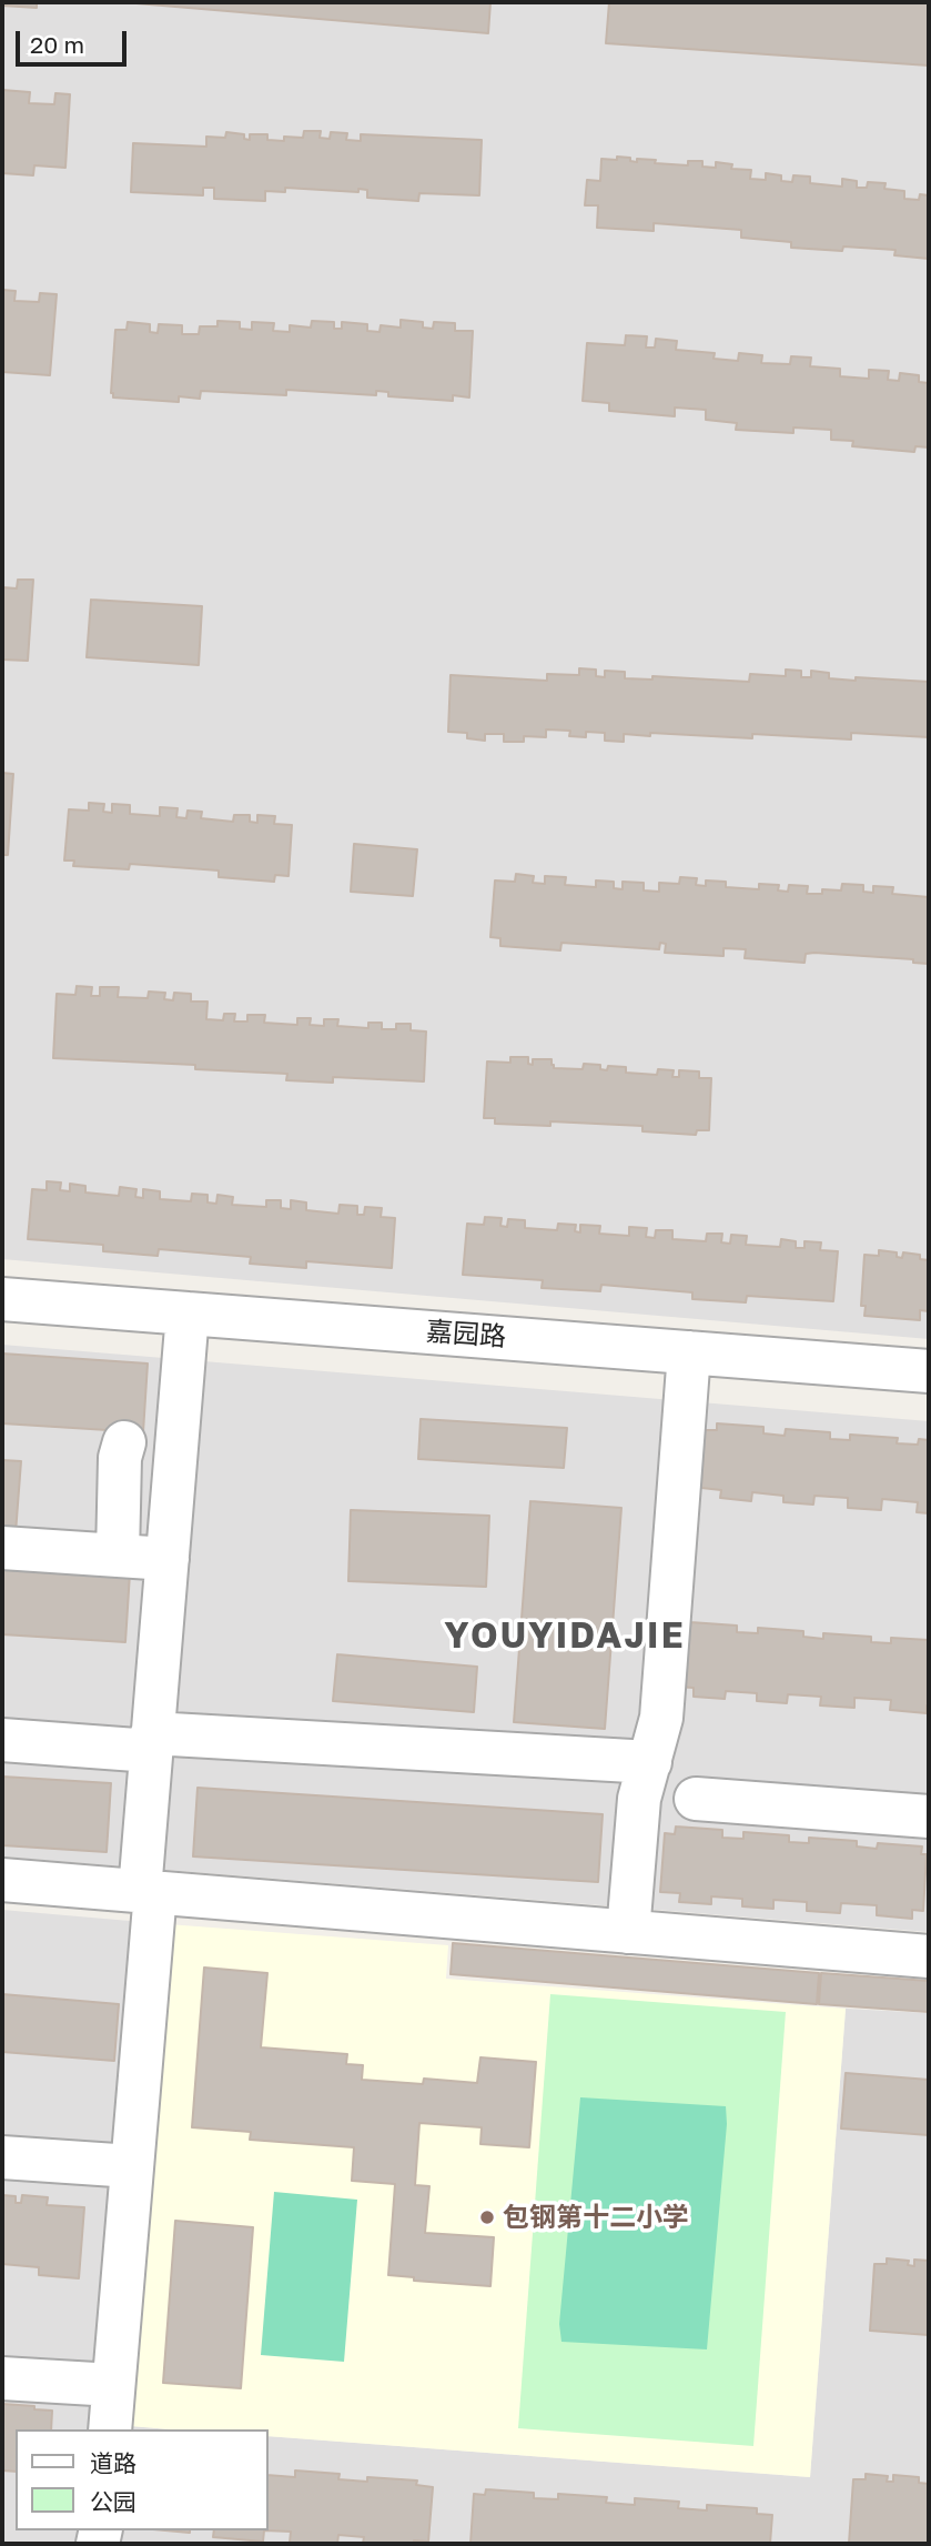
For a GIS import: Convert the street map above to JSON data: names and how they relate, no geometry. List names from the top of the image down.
{
  "streets": {
    "street": ["嘉园路"]
  },
  "districts": ["YOUYIDAJIE"],
  "places": ["包钢第十二小学"],
  "legend": ["道路", "公园"],
  "scale_bar": "20 m"
}
